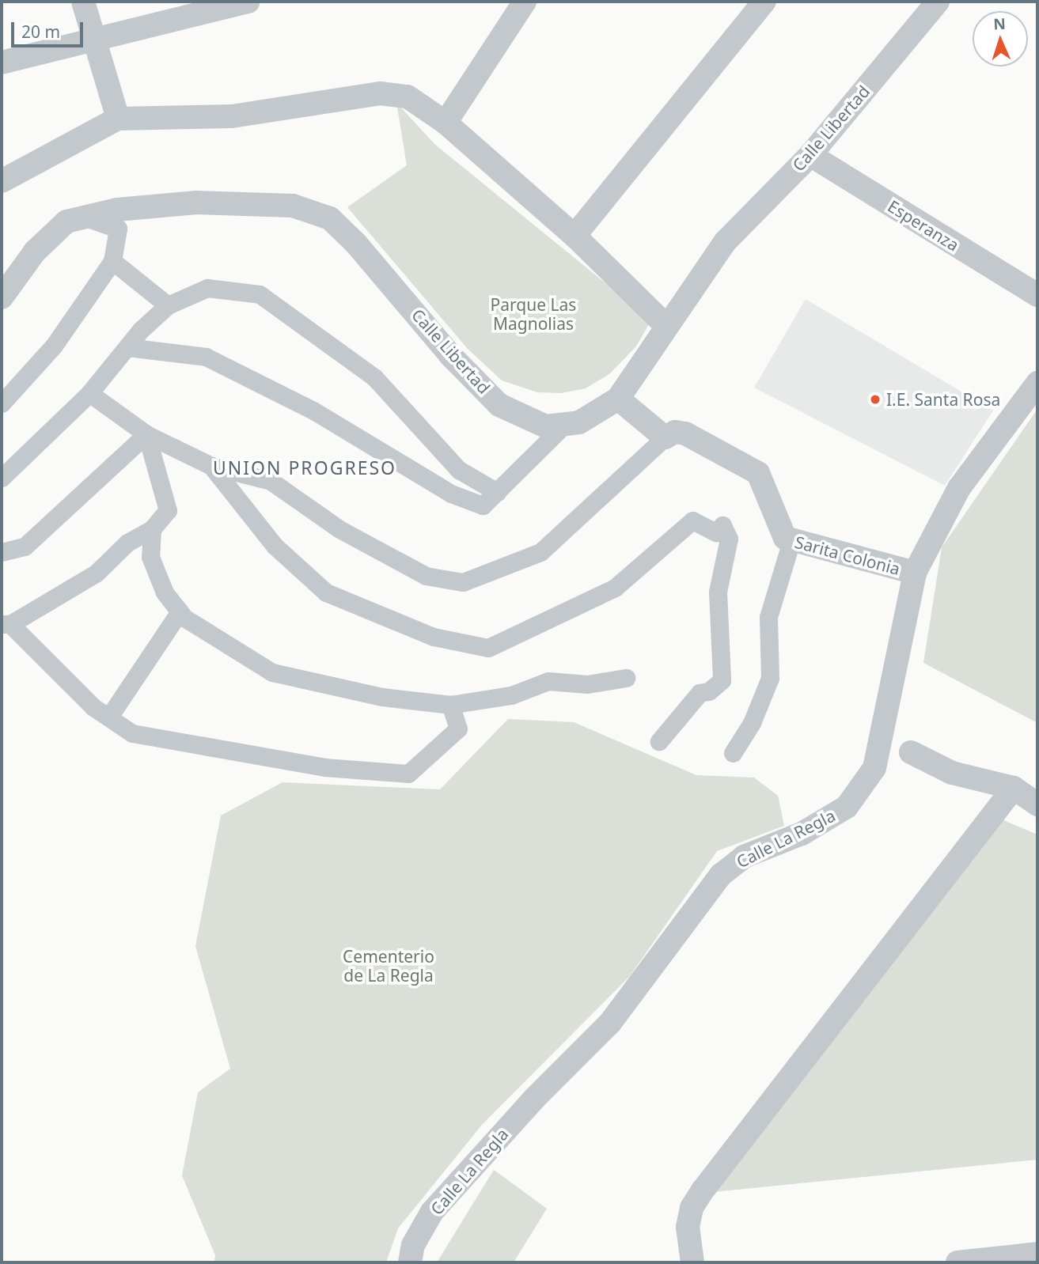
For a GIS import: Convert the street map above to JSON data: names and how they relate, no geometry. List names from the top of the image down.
{
  "streets": {
    "street": [
      "Calle Libertad",
      "Esperanza",
      "Sarita Colonia",
      "Calle La Regla"
    ]
  },
  "crossings": [
    ["Calle Libertad", "Esperanza"],
    ["Sarita Colonia", "Calle La Regla"]
  ],
  "districts": ["UNION PROGRESO"],
  "parks": ["Parque Las Magnolias", "Cementerio de La Regla"],
  "places": ["I.E. Santa Rosa"],
  "scale_bar": "20 m",
  "north": "top"
}
